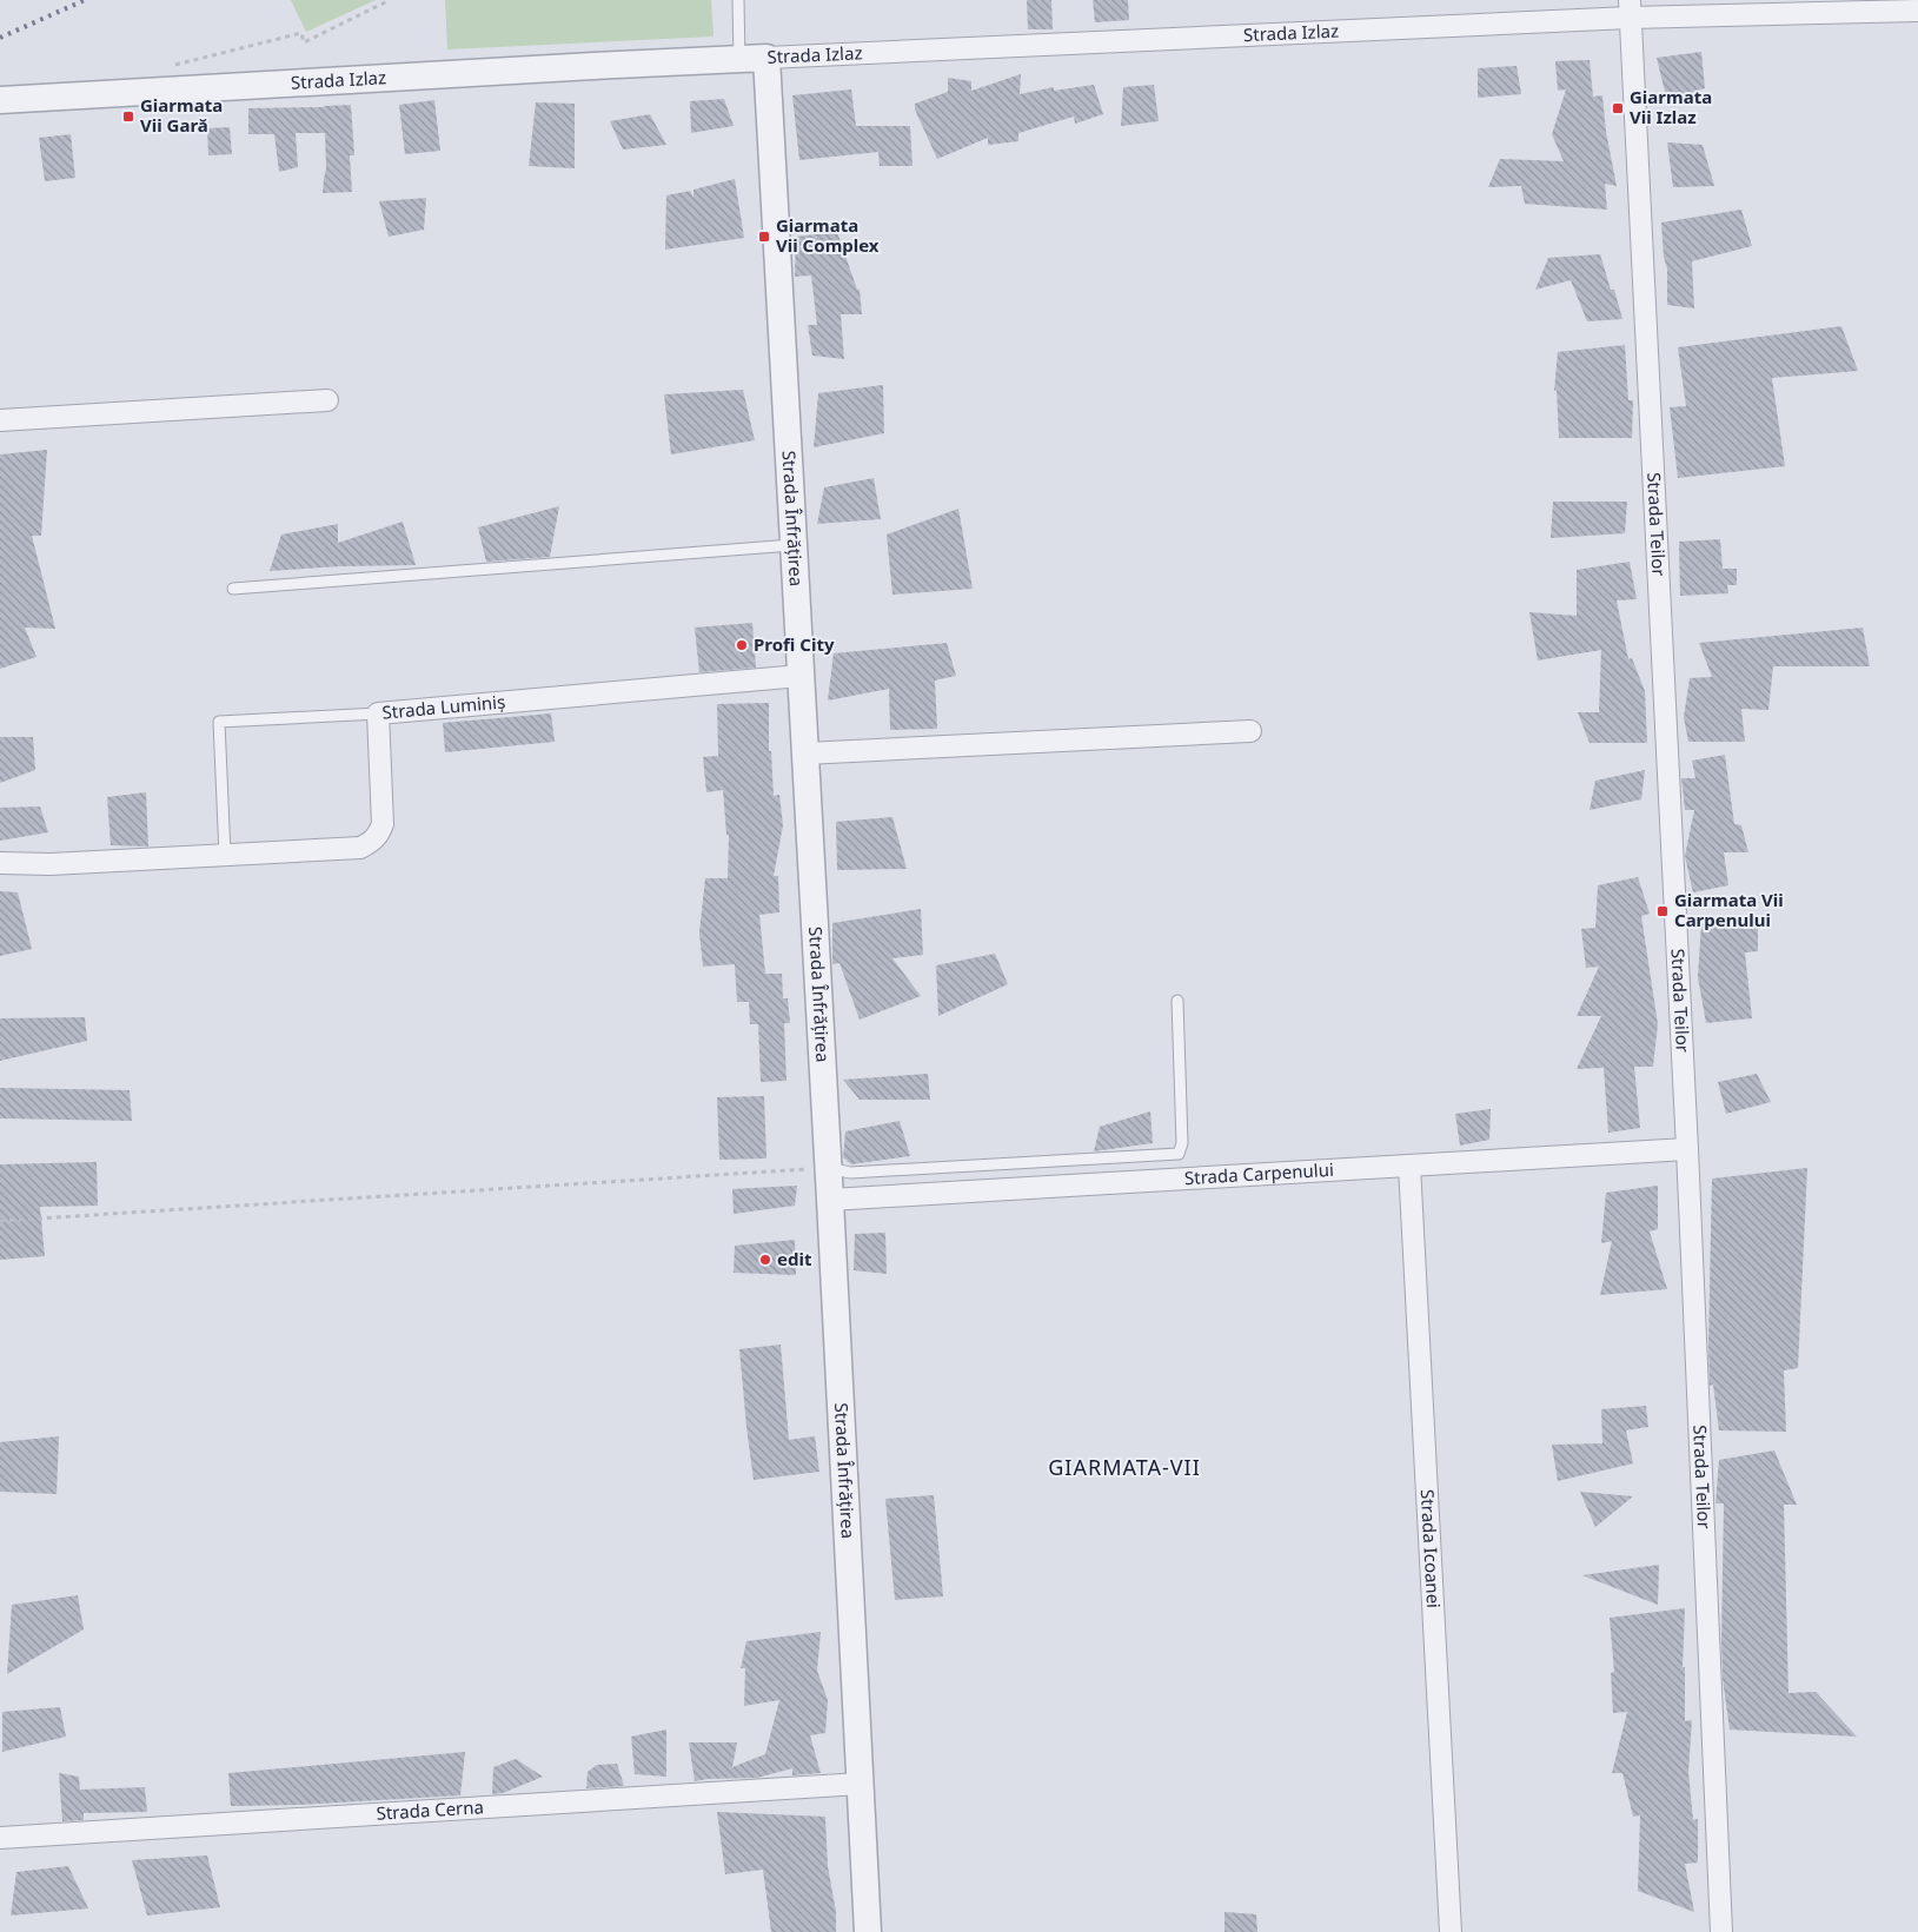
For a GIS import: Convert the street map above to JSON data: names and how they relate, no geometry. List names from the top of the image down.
{
  "streets": {
    "street": [
      "Strada Izlaz",
      "Strada Înfrățirea",
      "Strada Teilor",
      "Strada Luminiș",
      "Strada Carpenului",
      "Strada Icoanei",
      "Strada Cerna"
    ]
  },
  "crossings": [
    ["Strada Izlaz", "Strada Înfrățirea"],
    ["Strada Izlaz", "Strada Teilor"],
    ["Strada Înfrățirea", "Strada Luminiș"],
    ["Strada Înfrățirea", "Strada Carpenului"],
    ["Strada Înfrățirea", "Strada Cerna"],
    ["Strada Teilor", "Strada Carpenului"],
    ["Strada Carpenului", "Strada Icoanei"]
  ],
  "districts": ["GIARMATA-VII"],
  "places": {
    "transit": [
      "Giarmata Vii Izlaz",
      "Giarmata Vii Gară",
      "Giarmata Vii Complex",
      "Giarmata Vii Carpenului"
    ],
    "other": ["Profi City", "edit"]
  }
}
